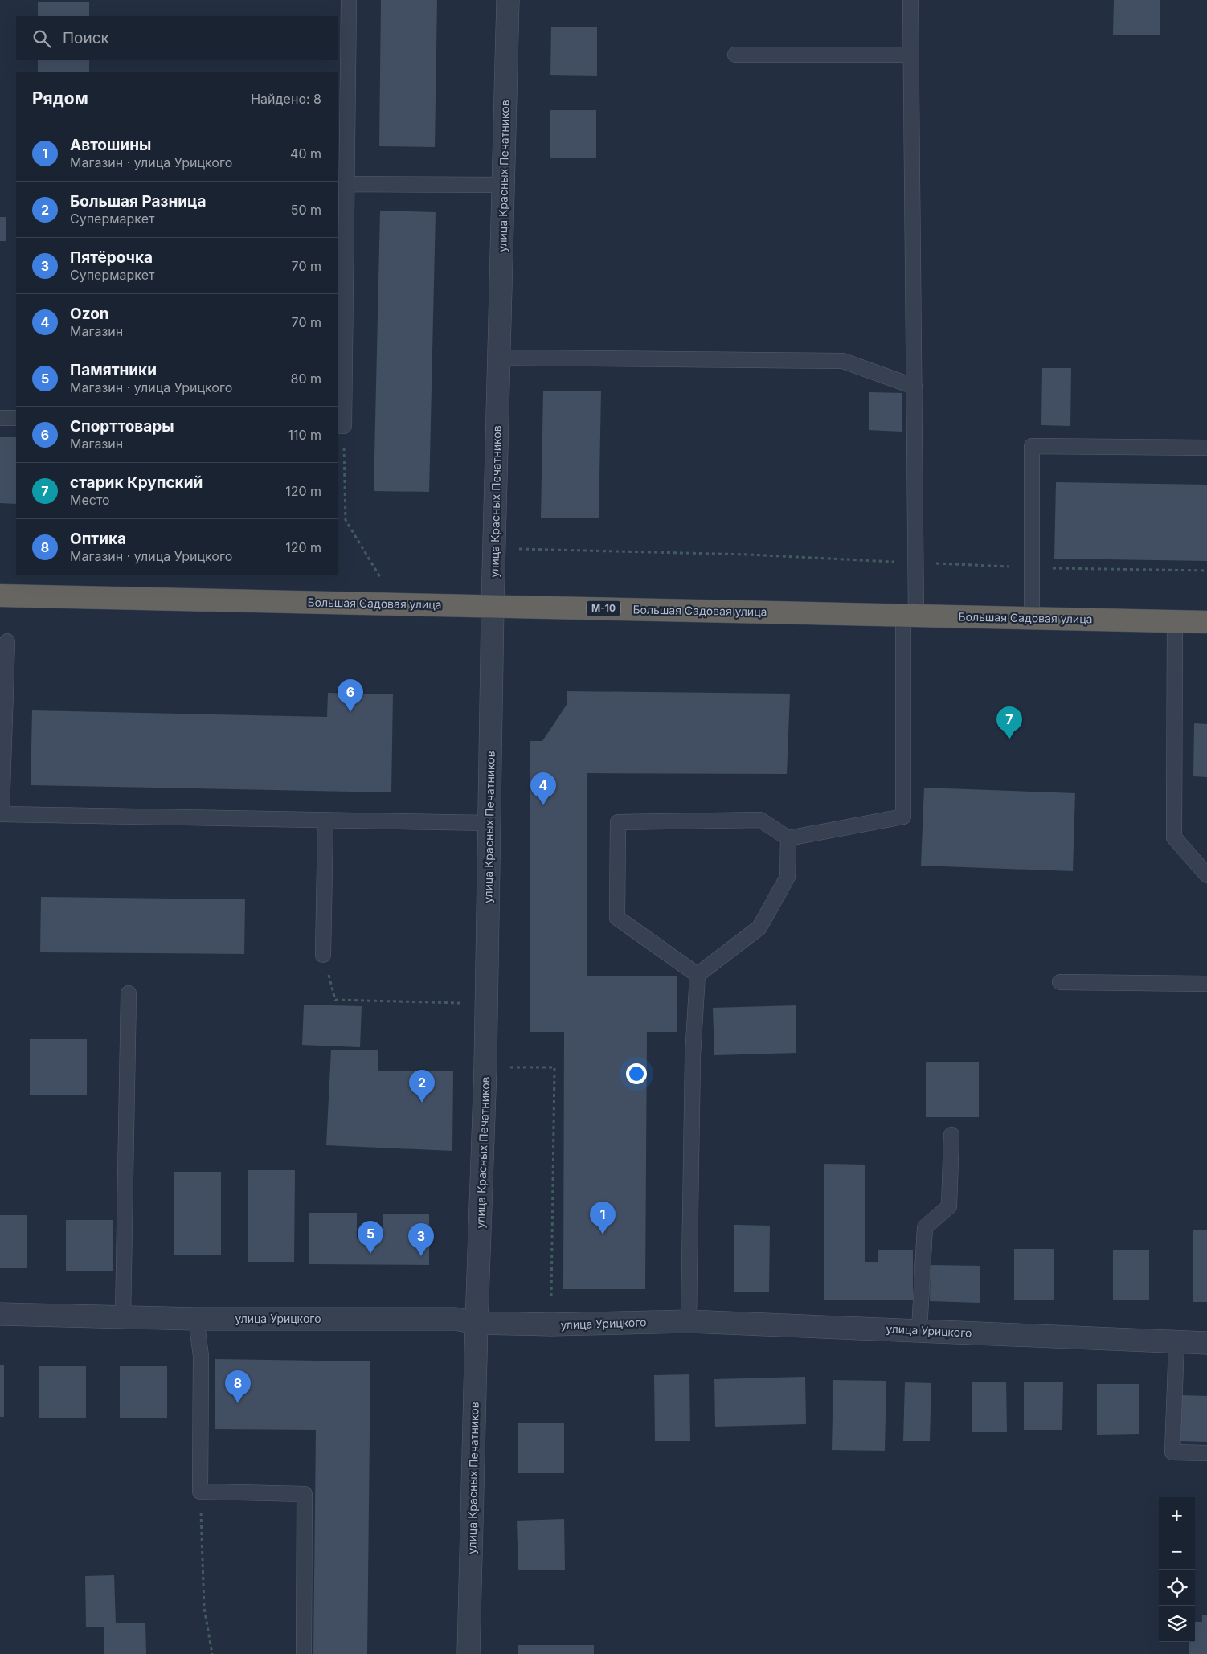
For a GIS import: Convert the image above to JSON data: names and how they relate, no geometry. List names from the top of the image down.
{
  "streets": {
    "highway": ["Большая Садовая улица", "М-10"],
    "street": ["улица Красных Печатников", "улица Урицкого"]
  },
  "crossings": [
    ["улица Красных Печатников", "Большая Садовая улица"],
    ["улица Красных Печатников", "улица Урицкого"]
  ],
  "page": {
    "search": "Поиск",
    "heading": ["Рядом", "Найдено: 8"],
    "list": [
      {
        "mark": "1",
        "name": "Автошины",
        "note": "Магазин · улица Урицкого",
        "value": "40 m"
      },
      {
        "mark": "2",
        "name": "Большая Разница",
        "note": "Супермаркет",
        "value": "50 m"
      },
      {
        "mark": "3",
        "name": "Пятёрочка",
        "note": "Супермаркет",
        "value": "70 m"
      },
      {
        "mark": "4",
        "name": "Ozon",
        "note": "Магазин",
        "value": "70 m"
      },
      {
        "mark": "5",
        "name": "Памятники",
        "note": "Магазин · улица Урицкого",
        "value": "80 m"
      },
      {
        "mark": "6",
        "name": "Спорттовары",
        "note": "Магазин",
        "value": "110 m"
      },
      {
        "mark": "7",
        "name": "старик Крупский",
        "note": "Место",
        "value": "120 m"
      },
      {
        "mark": "8",
        "name": "Оптика",
        "note": "Магазин · улица Урицкого",
        "value": "120 m"
      }
    ],
    "pins": [
      "6",
      "7",
      "4",
      "2",
      "1",
      "5",
      "3",
      "8"
    ],
    "map_buttons": ["+", "−"]
  }
}
